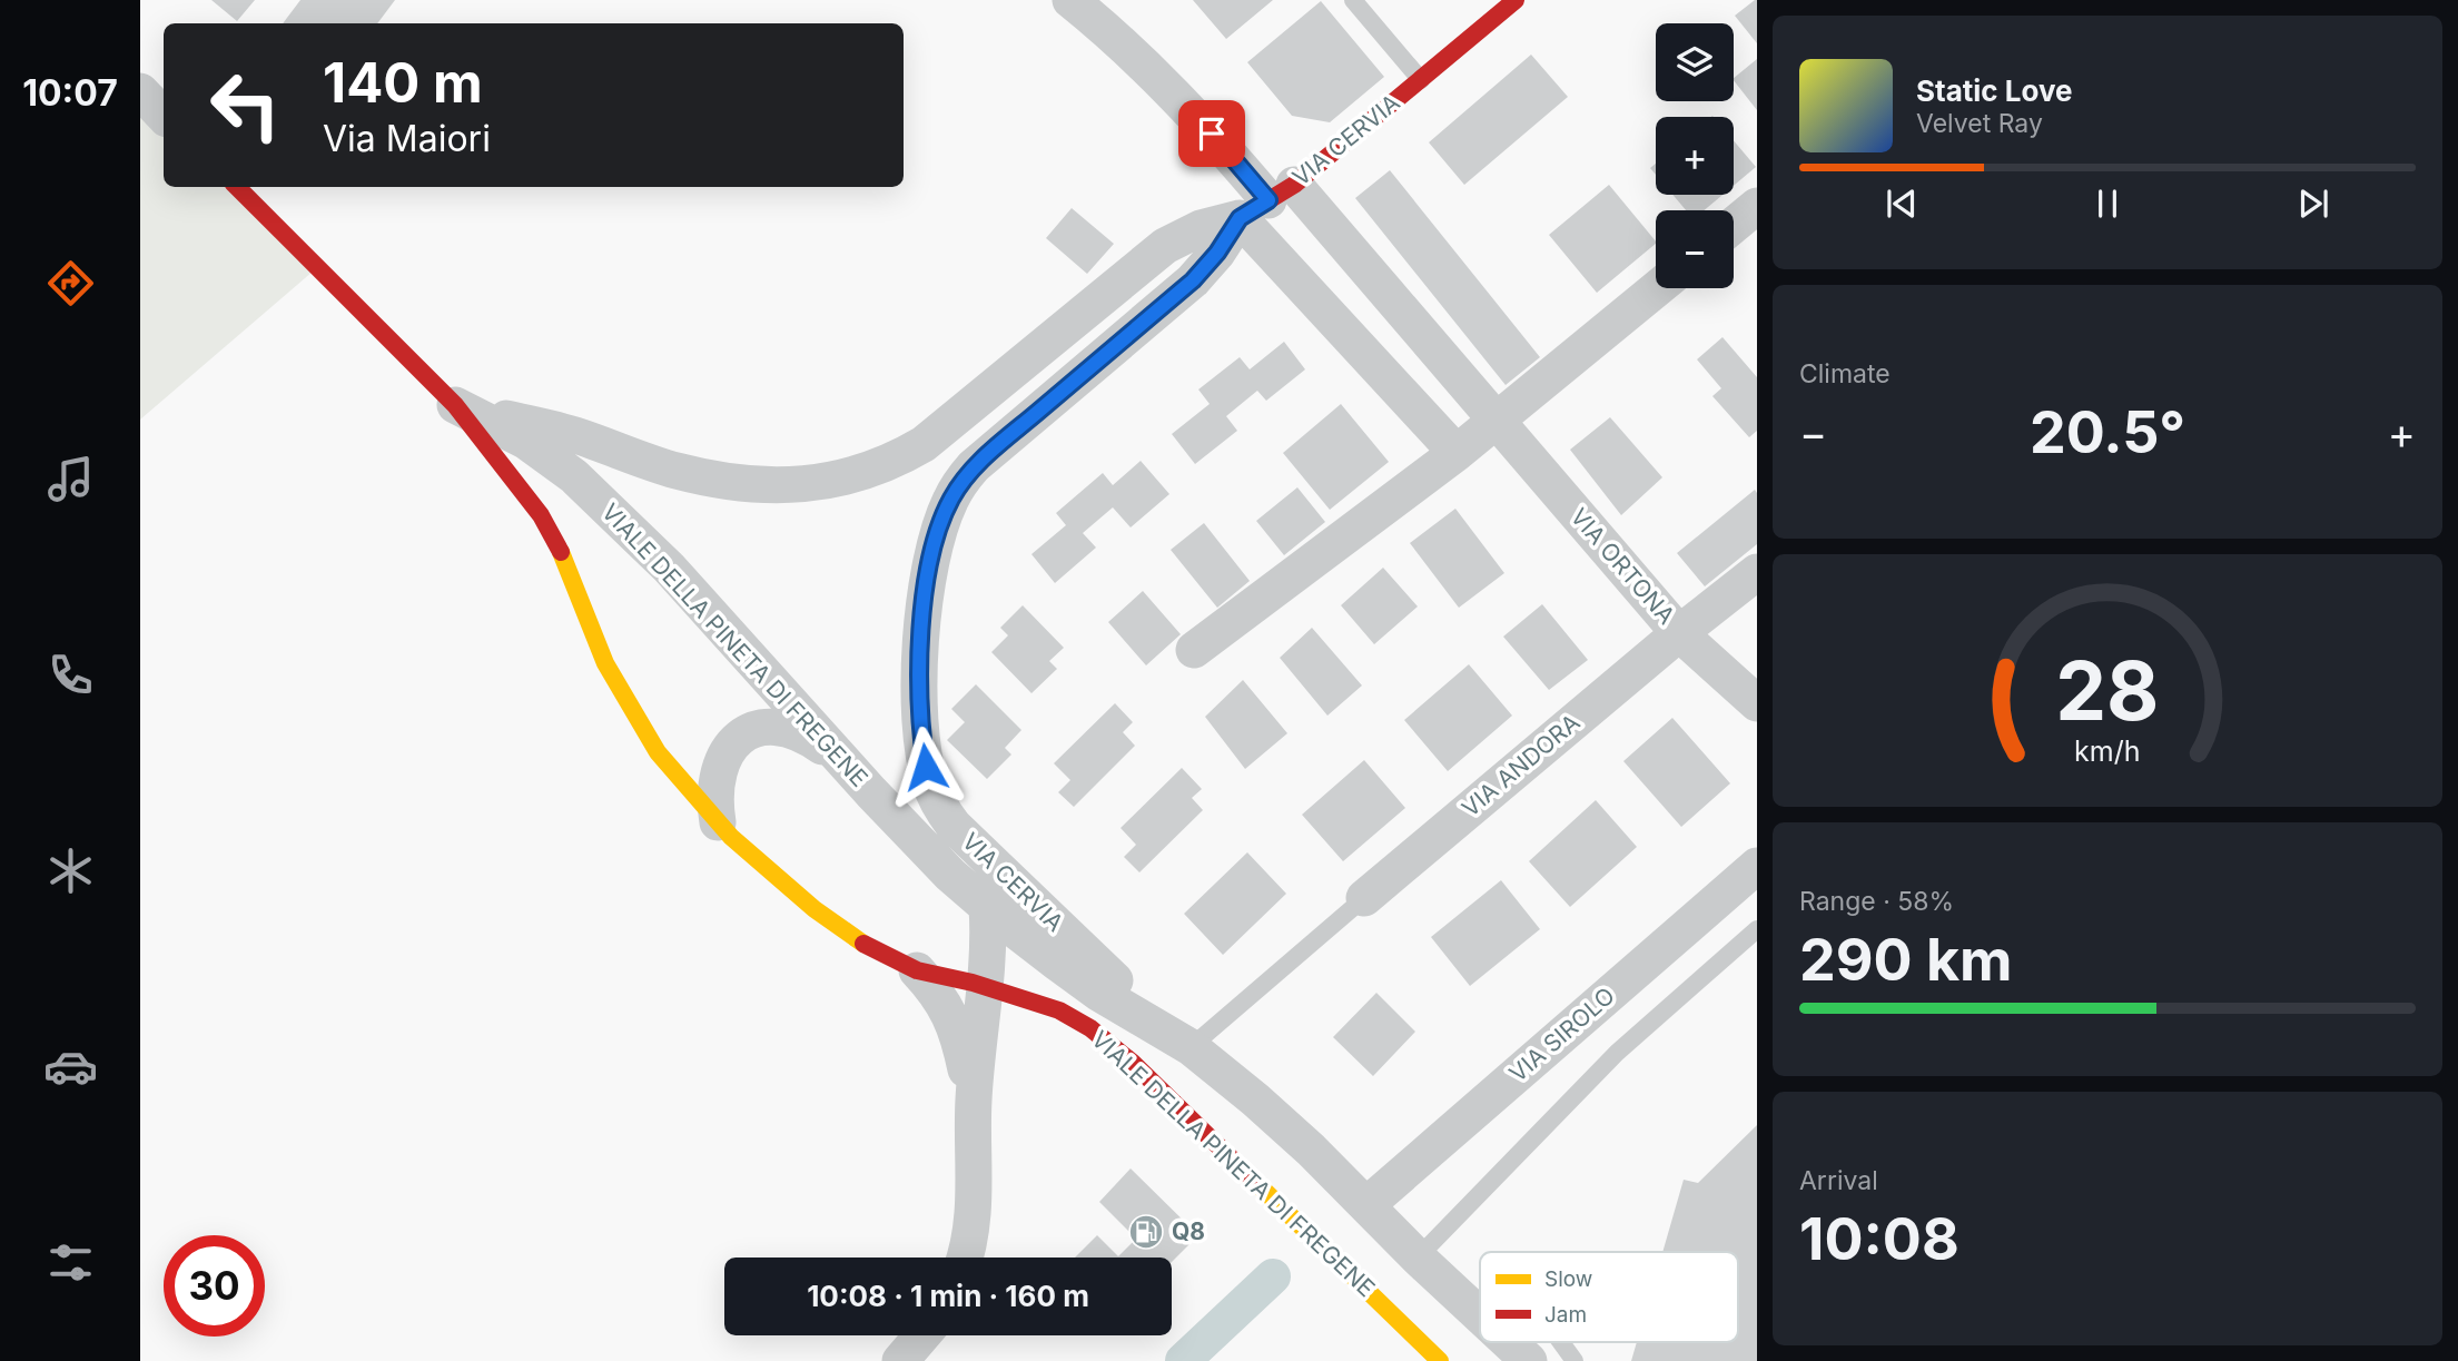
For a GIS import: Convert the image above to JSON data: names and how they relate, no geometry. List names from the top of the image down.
{
  "streets": {
    "street": [
      "VIA CERVIA",
      "VIA ORTONA",
      "VIALE DELLA PINETA DI FREGENE",
      "VIA ANDORA",
      "VIA SIROLO"
    ]
  },
  "crossings": [
    ["VIA CERVIA", "VIA ORTONA"],
    ["VIA CERVIA", "VIALE DELLA PINETA DI FREGENE"],
    ["VIA ORTONA", "VIA ANDORA"],
    ["VIALE DELLA PINETA DI FREGENE", "VIA SIROLO"]
  ],
  "places": {
    "fuel station": ["Q8"]
  },
  "legend": ["Slow", "Jam"],
  "page": {
    "tabs": "10:07",
    "map_buttons": ["+", "−"],
    "turn": ["140 m", "Via Maiori"],
    "song": ["Static Love", "Velvet Ray"],
    "tile": [
      "Climate",
      ["Range · 58%", "290 km"],
      ["Arrival", "10:08"]
    ],
    "heat": ["−", "20.5°", "+"],
    "limit": "30",
    "trip": "10:08 · 1 min · 160 m",
    "gauge": ["28", "km/h"]
  }
}
